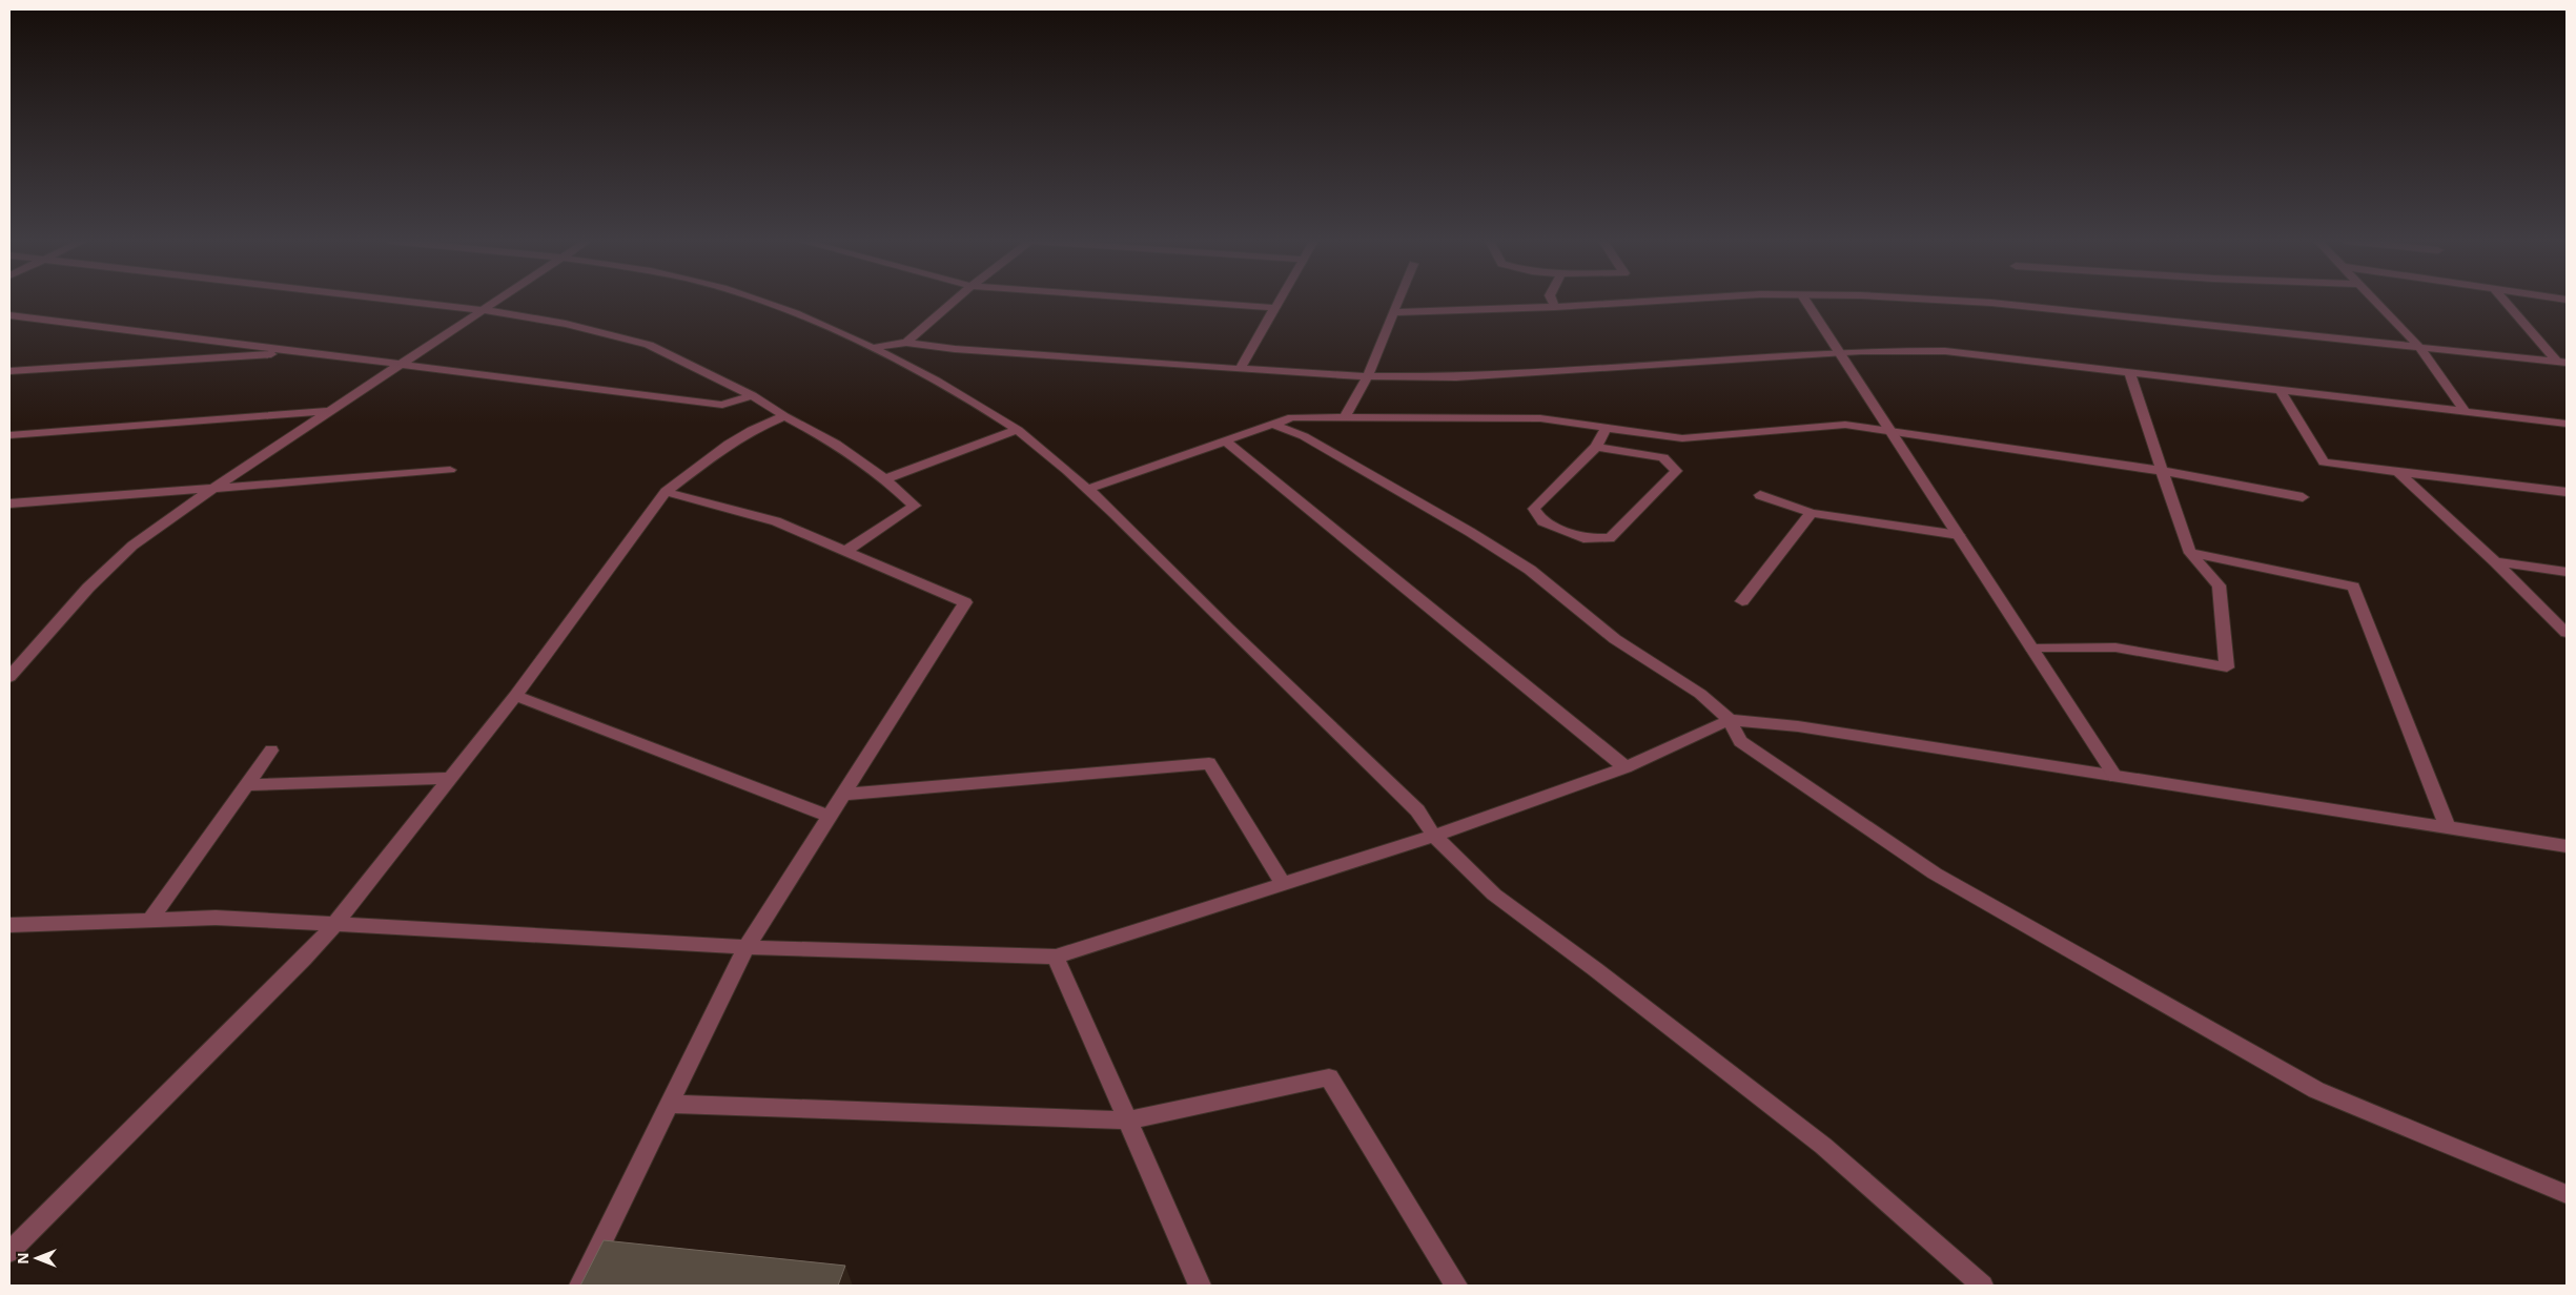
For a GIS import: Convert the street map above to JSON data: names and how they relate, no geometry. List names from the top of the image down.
{
  "north": "left"
}
